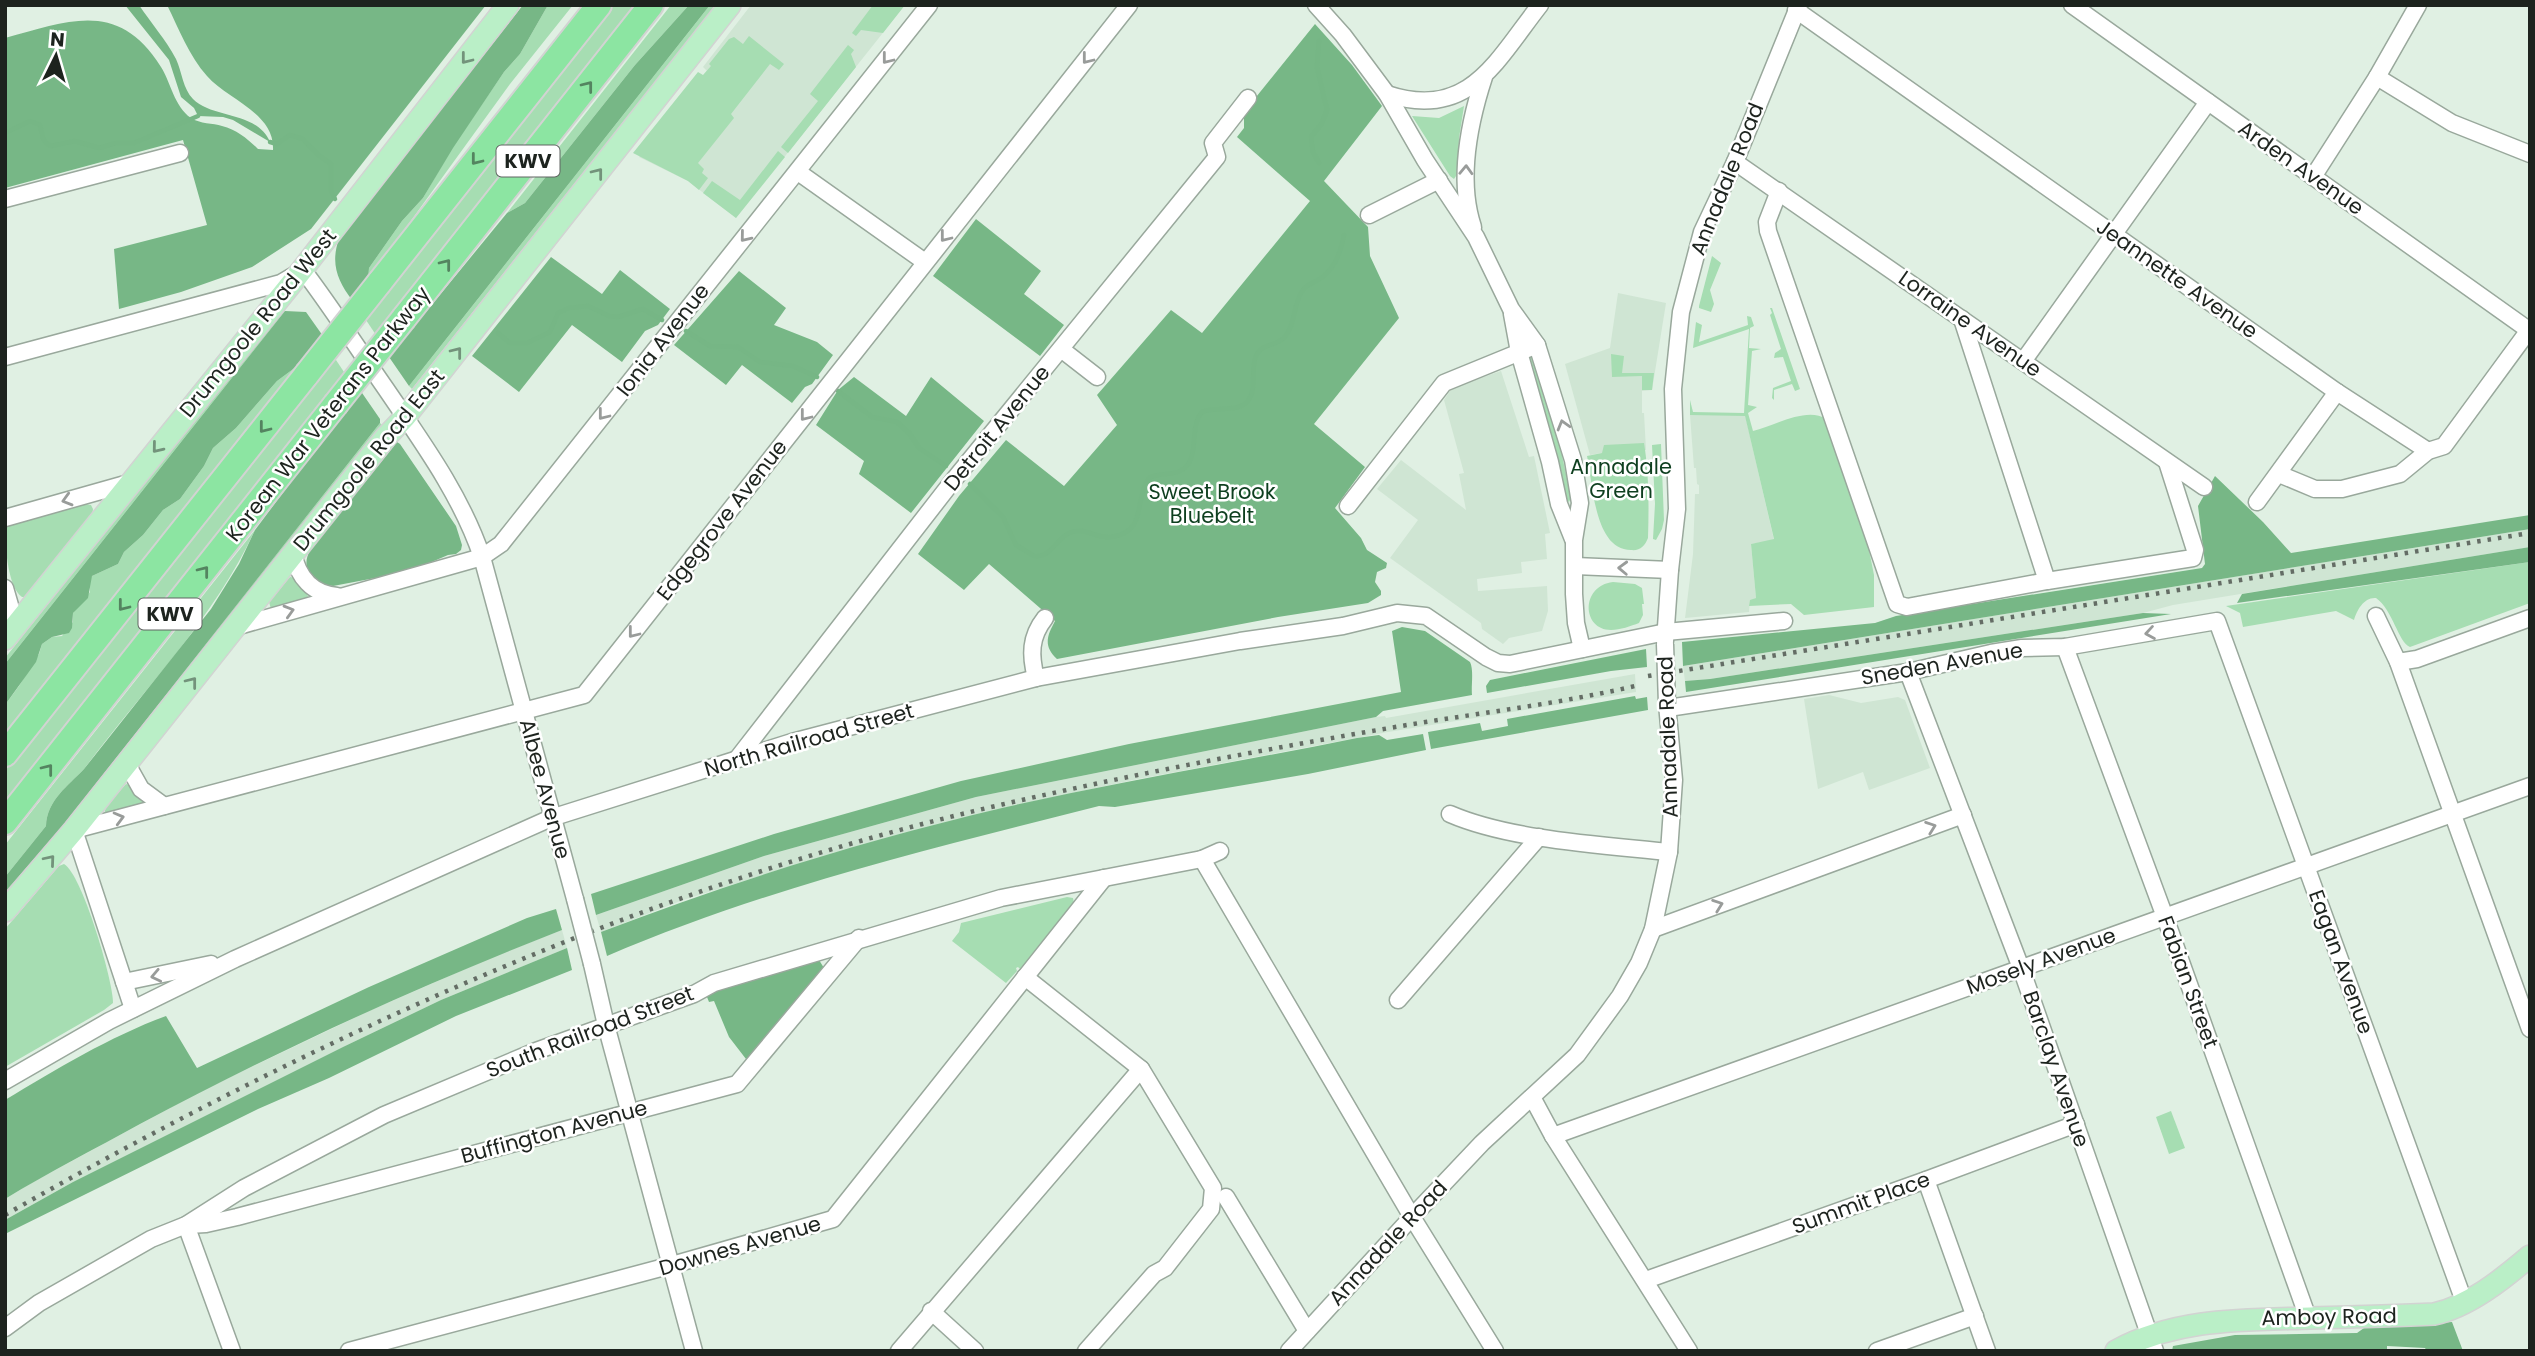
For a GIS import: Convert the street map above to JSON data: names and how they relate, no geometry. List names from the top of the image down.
{
  "streets": {
    "highway": ["KWV", "Korean War Veterans Parkway"],
    "main road": ["Drumgoole Road West", "Drumgoole Road East", "Amboy Road"],
    "street": [
      "Arden Avenue",
      "Annadale Road",
      "Jeannette Avenue",
      "Lorraine Avenue",
      "Ionia Avenue",
      "Detroit Avenue",
      "Edgegrove Avenue",
      "Sneden Avenue",
      "North Railroad Street",
      "Albee Avenue",
      "Mosely Avenue",
      "Eagan Avenue",
      "Fabian Street",
      "South Railroad Street",
      "Barclay Avenue",
      "Buffington Avenue",
      "Summit Place",
      "Downes Avenue"
    ]
  },
  "crossings": [
    ["Annadale Road", "Jeannette Avenue"],
    ["Annadale Road", "Lorraine Avenue"],
    ["Annadale Road", "Sneden Avenue"],
    ["Drumgoole Road West", "Albee Avenue"],
    ["Ionia Avenue", "Drumgoole Road East"],
    ["Ionia Avenue", "Albee Avenue"],
    ["Detroit Avenue", "North Railroad Street"],
    ["Drumgoole Road East", "Edgegrove Avenue"],
    ["Drumgoole Road East", "Albee Avenue"],
    ["Edgegrove Avenue", "Albee Avenue"],
    ["Sneden Avenue", "Eagan Avenue"],
    ["Sneden Avenue", "Fabian Street"],
    ["Sneden Avenue", "Barclay Avenue"],
    ["North Railroad Street", "Albee Avenue"],
    ["Albee Avenue", "South Railroad Street"],
    ["Albee Avenue", "Buffington Avenue"],
    ["Albee Avenue", "Downes Avenue"],
    ["Mosely Avenue", "Eagan Avenue"],
    ["Mosely Avenue", "Fabian Street"],
    ["Mosely Avenue", "Barclay Avenue"],
    ["Eagan Avenue", "Amboy Road"],
    ["Fabian Street", "Amboy Road"],
    ["South Railroad Street", "Buffington Avenue"],
    ["South Railroad Street", "Downes Avenue"],
    ["Barclay Avenue", "Summit Place"],
    ["Barclay Avenue", "Amboy Road"]
  ],
  "one_way": ["Drumgoole Road West", "Drumgoole Road East", "Edgegrove Avenue"],
  "parks": ["Annadale Green", "Sweet Brook Bluebelt"],
  "north": "top"
}
